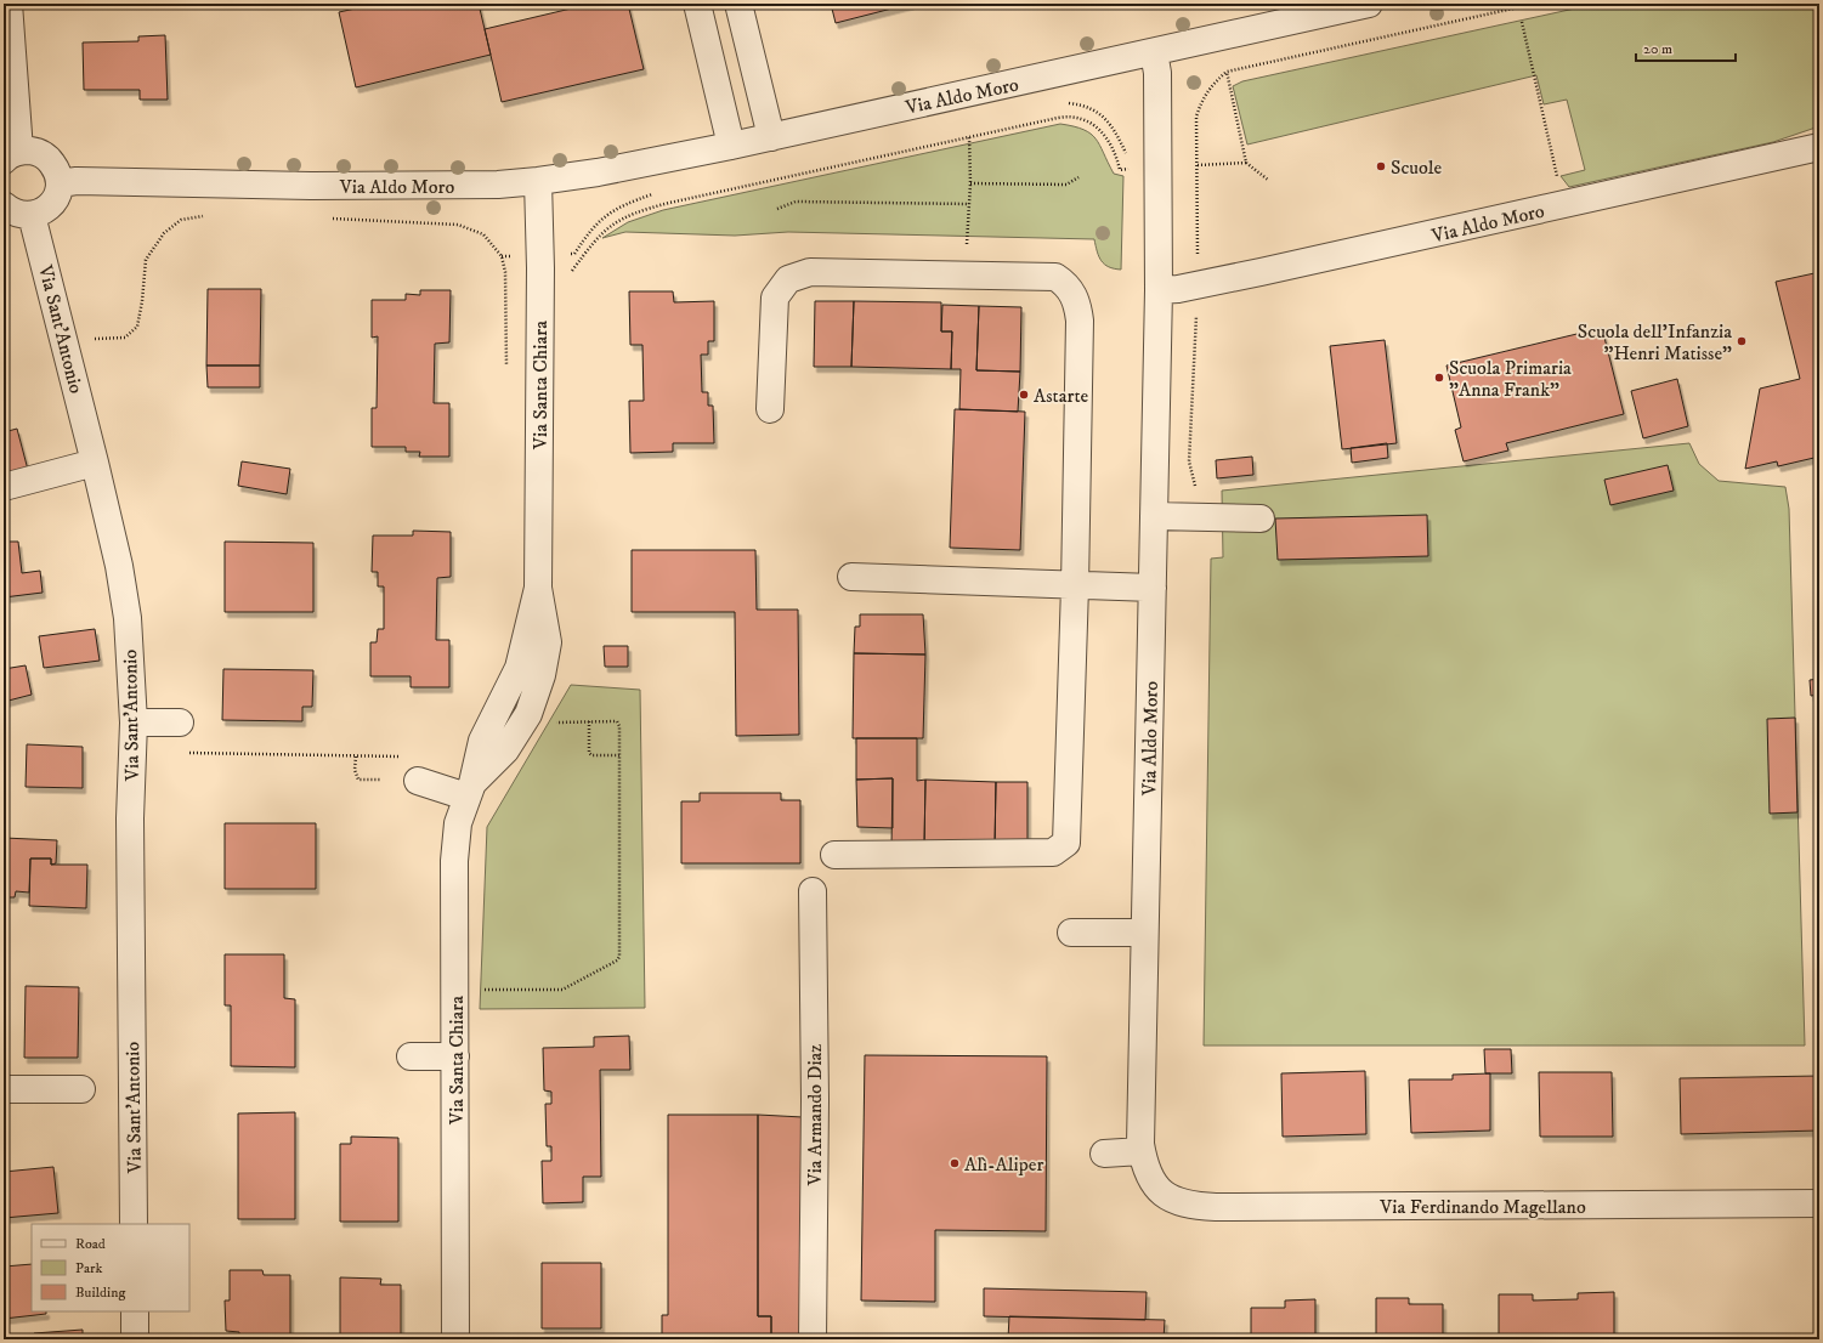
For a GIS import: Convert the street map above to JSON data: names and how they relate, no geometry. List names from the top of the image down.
{
  "streets": {
    "street": [
      "Via Aldo Moro",
      "Via Sant'Antonio",
      "Via Santa Chiara",
      "Via Armando Diaz",
      "Via Ferdinando Magellano"
    ]
  },
  "crossings": [
    ["Via Aldo Moro", "Via Santa Chiara"],
    ["Via Aldo Moro", "Via Ferdinando Magellano"]
  ],
  "places": [
    "Scuole",
    "Scuola dell'Infanzia \"Henri Matisse\"",
    "Scuola Primaria \"Anna Frank\"",
    "Astarte",
    "Alì-Aliper"
  ],
  "legend": ["Road", "Park", "Building"],
  "scale_bar": "20 m"
}
